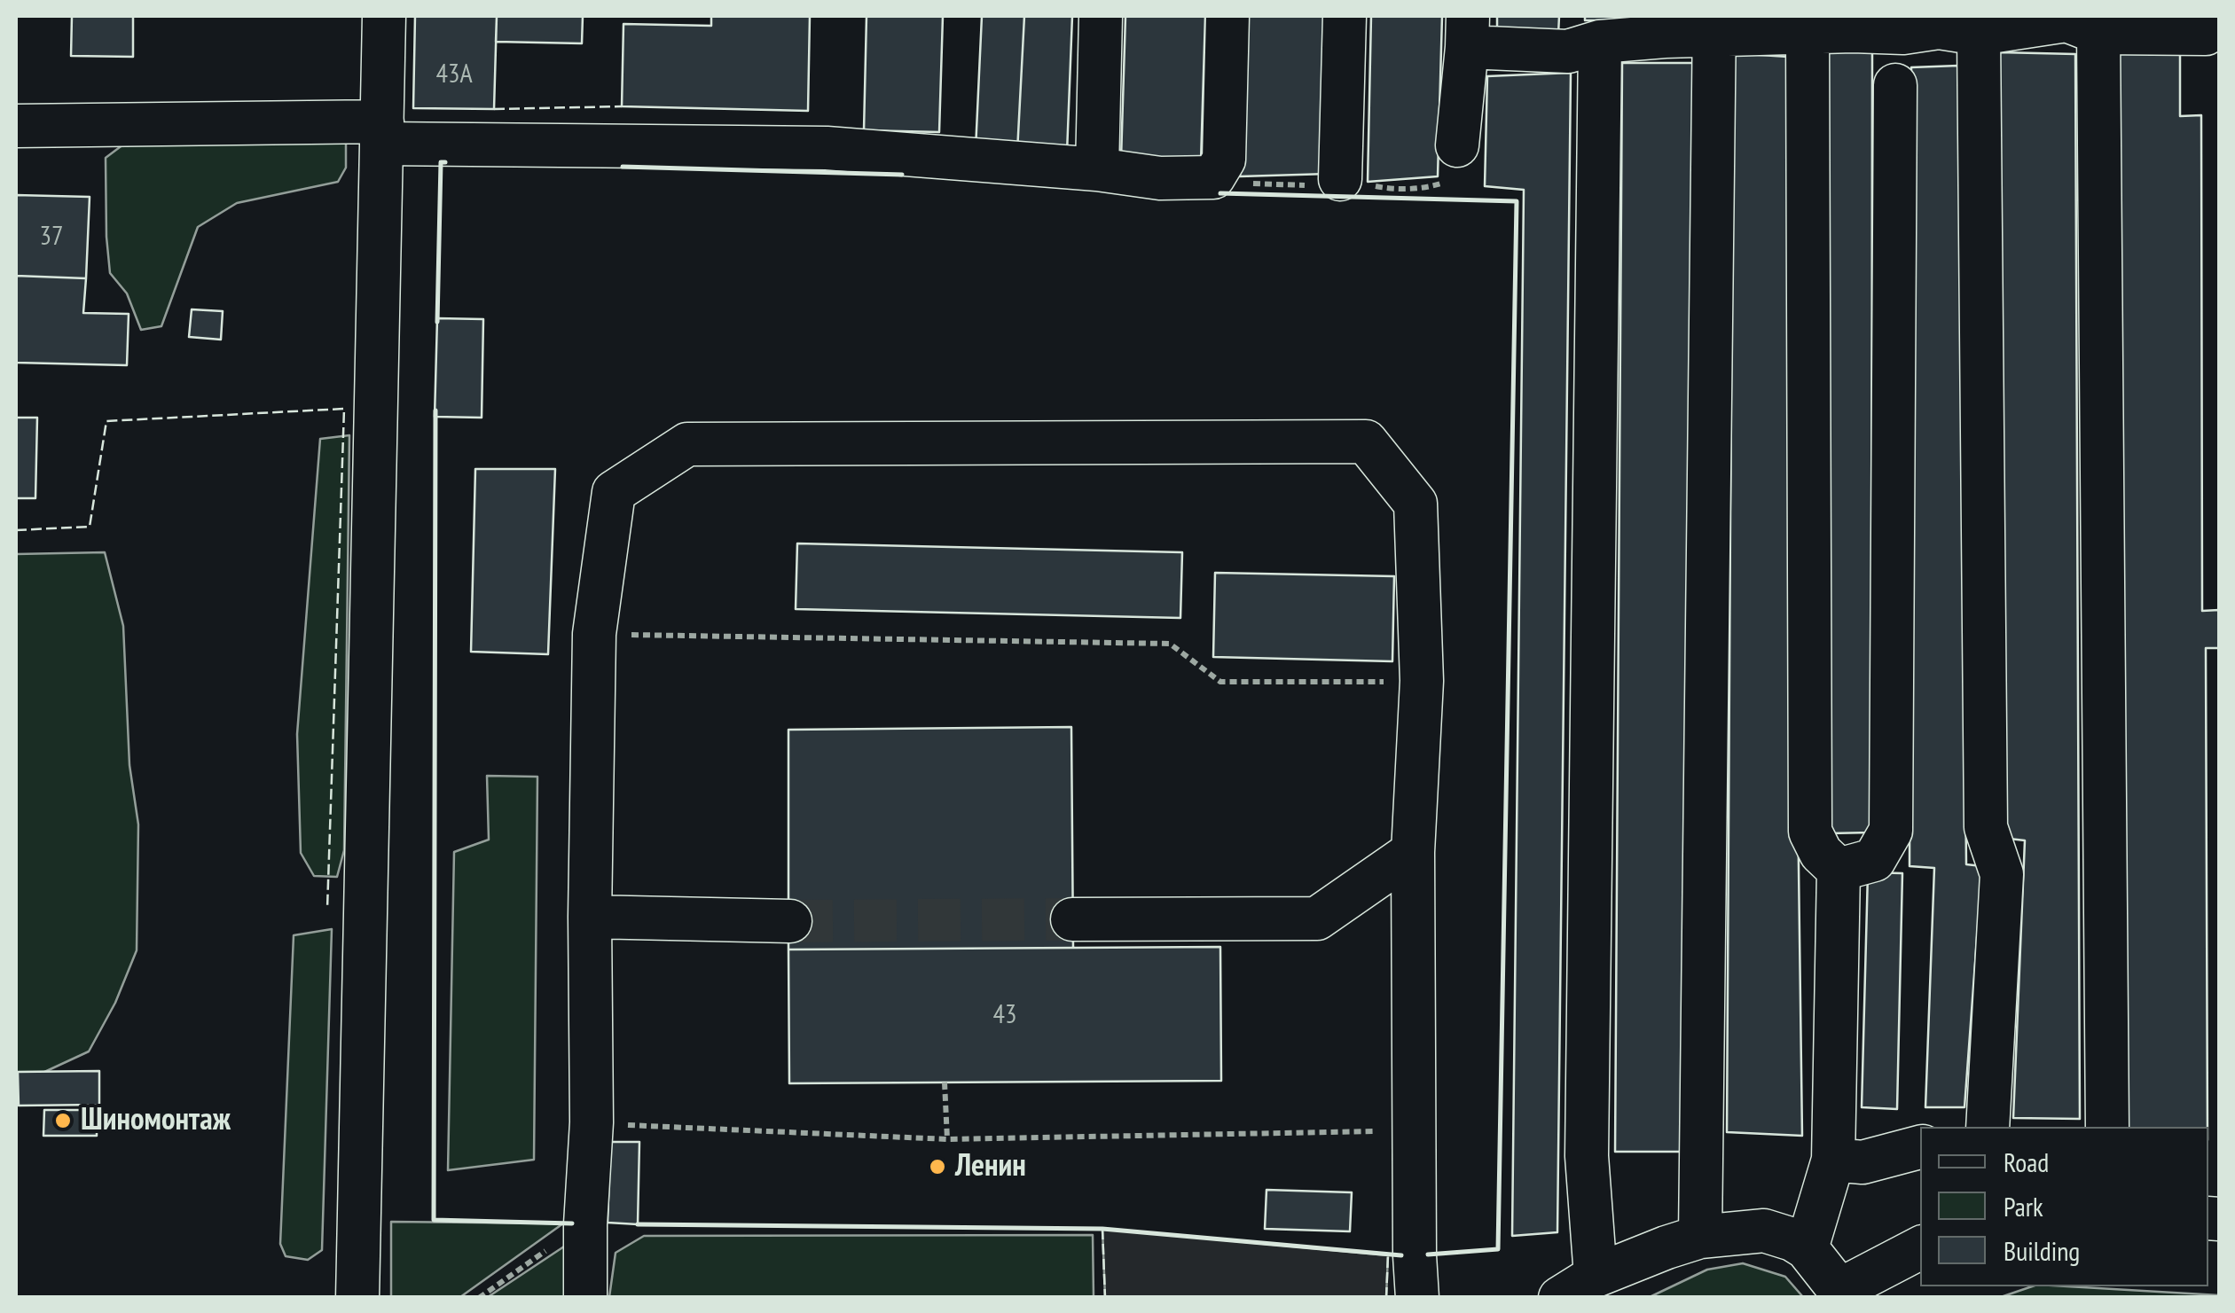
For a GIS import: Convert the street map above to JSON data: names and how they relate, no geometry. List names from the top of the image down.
{
  "places": ["Шиномонтаж", "Ленин"],
  "house_numbers": ["43А", "37", "43"],
  "legend": ["Road", "Park", "Building"]
}
